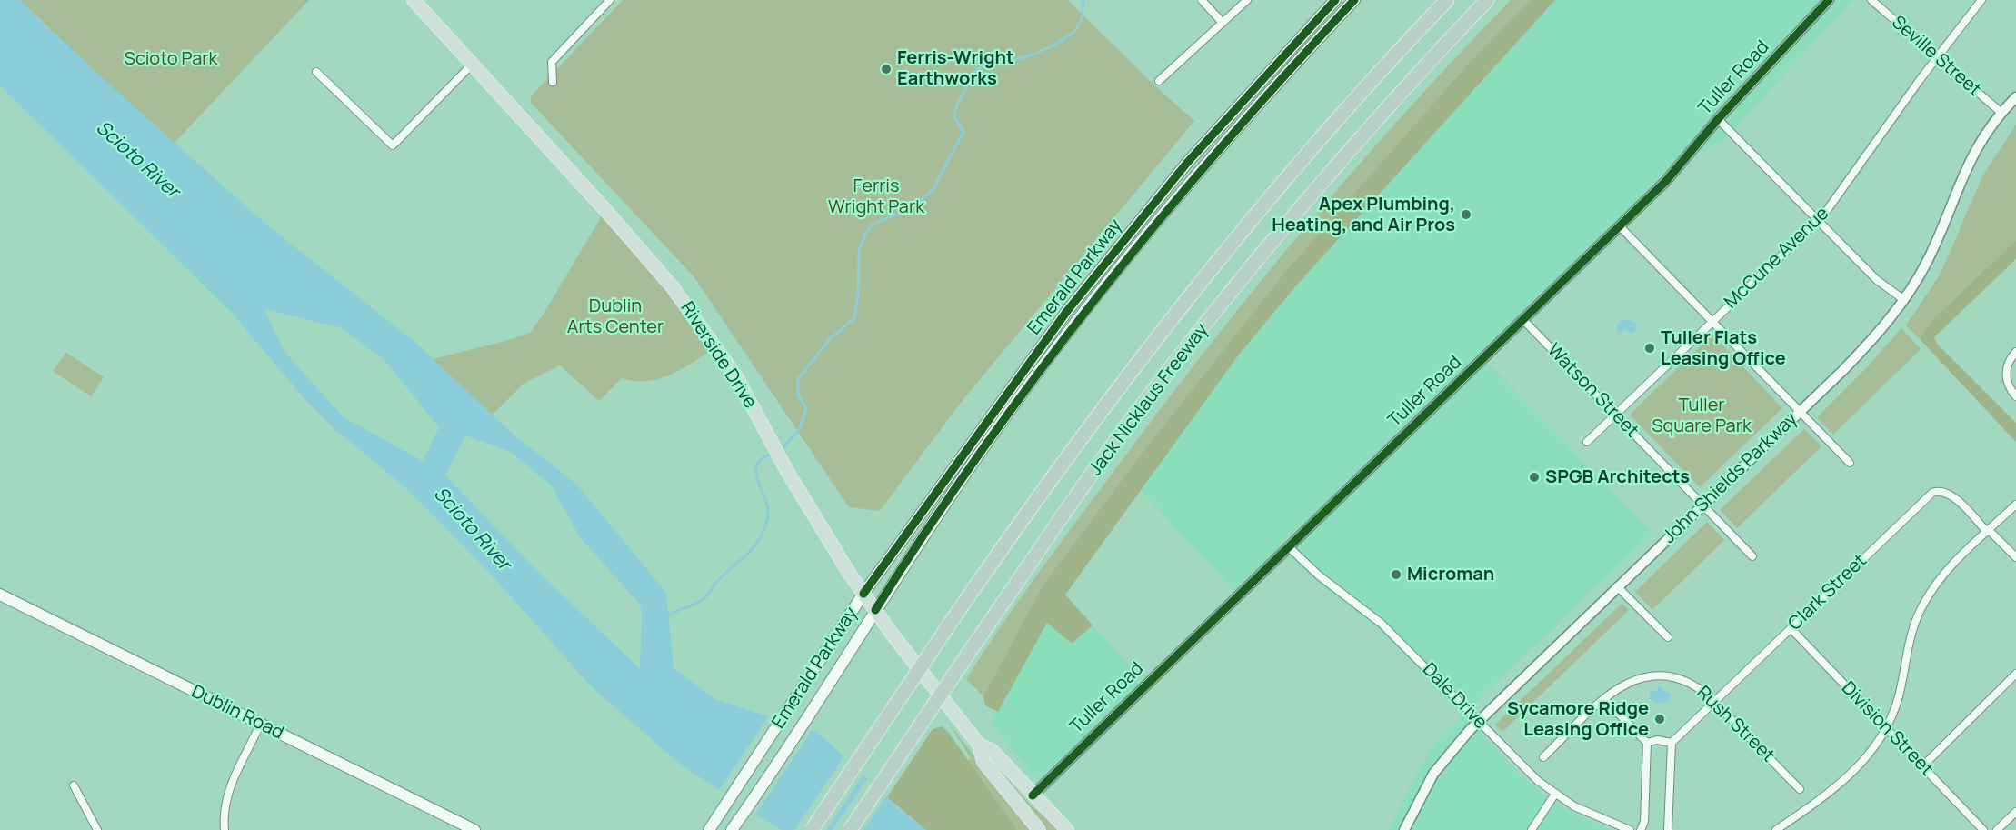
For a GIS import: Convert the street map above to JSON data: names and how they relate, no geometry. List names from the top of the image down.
{
  "streets": {
    "highway": ["Jack Nicklaus Freeway"],
    "main road": ["Emerald Parkway", "Riverside Drive", "Dublin Road"],
    "street": [
      "Seville Street",
      "Tuller Road",
      "McCune Avenue",
      "Watson Street",
      "John Shields Parkway",
      "Clark Street",
      "Dale Drive",
      "Rush Street",
      "Division Street"
    ]
  },
  "crossings": [
    ["Seville Street", "McCune Avenue"],
    ["Seville Street", "John Shields Parkway"],
    ["Tuller Road", "Riverside Drive"],
    ["Tuller Road", "Watson Street"],
    ["Tuller Road", "Dale Drive"],
    ["McCune Avenue", "Watson Street"],
    ["Emerald Parkway", "Riverside Drive"],
    ["Watson Street", "John Shields Parkway"],
    ["John Shields Parkway", "Dale Drive"],
    ["Clark Street", "Rush Street"],
    ["Clark Street", "Division Street"]
  ],
  "water": ["Scioto River"],
  "parks": [
    "Scioto Park",
    "Ferris Wright Park",
    "Dublin Arts Center",
    "Tuller Square Park"
  ],
  "places": [
    "Ferris-Wright Earthworks",
    "Apex Plumbing, Heating, and Air Pros",
    "Tuller Flats Leasing Office",
    "SPGB Architects",
    "Microman",
    "Sycamore Ridge Leasing Office"
  ]
}
